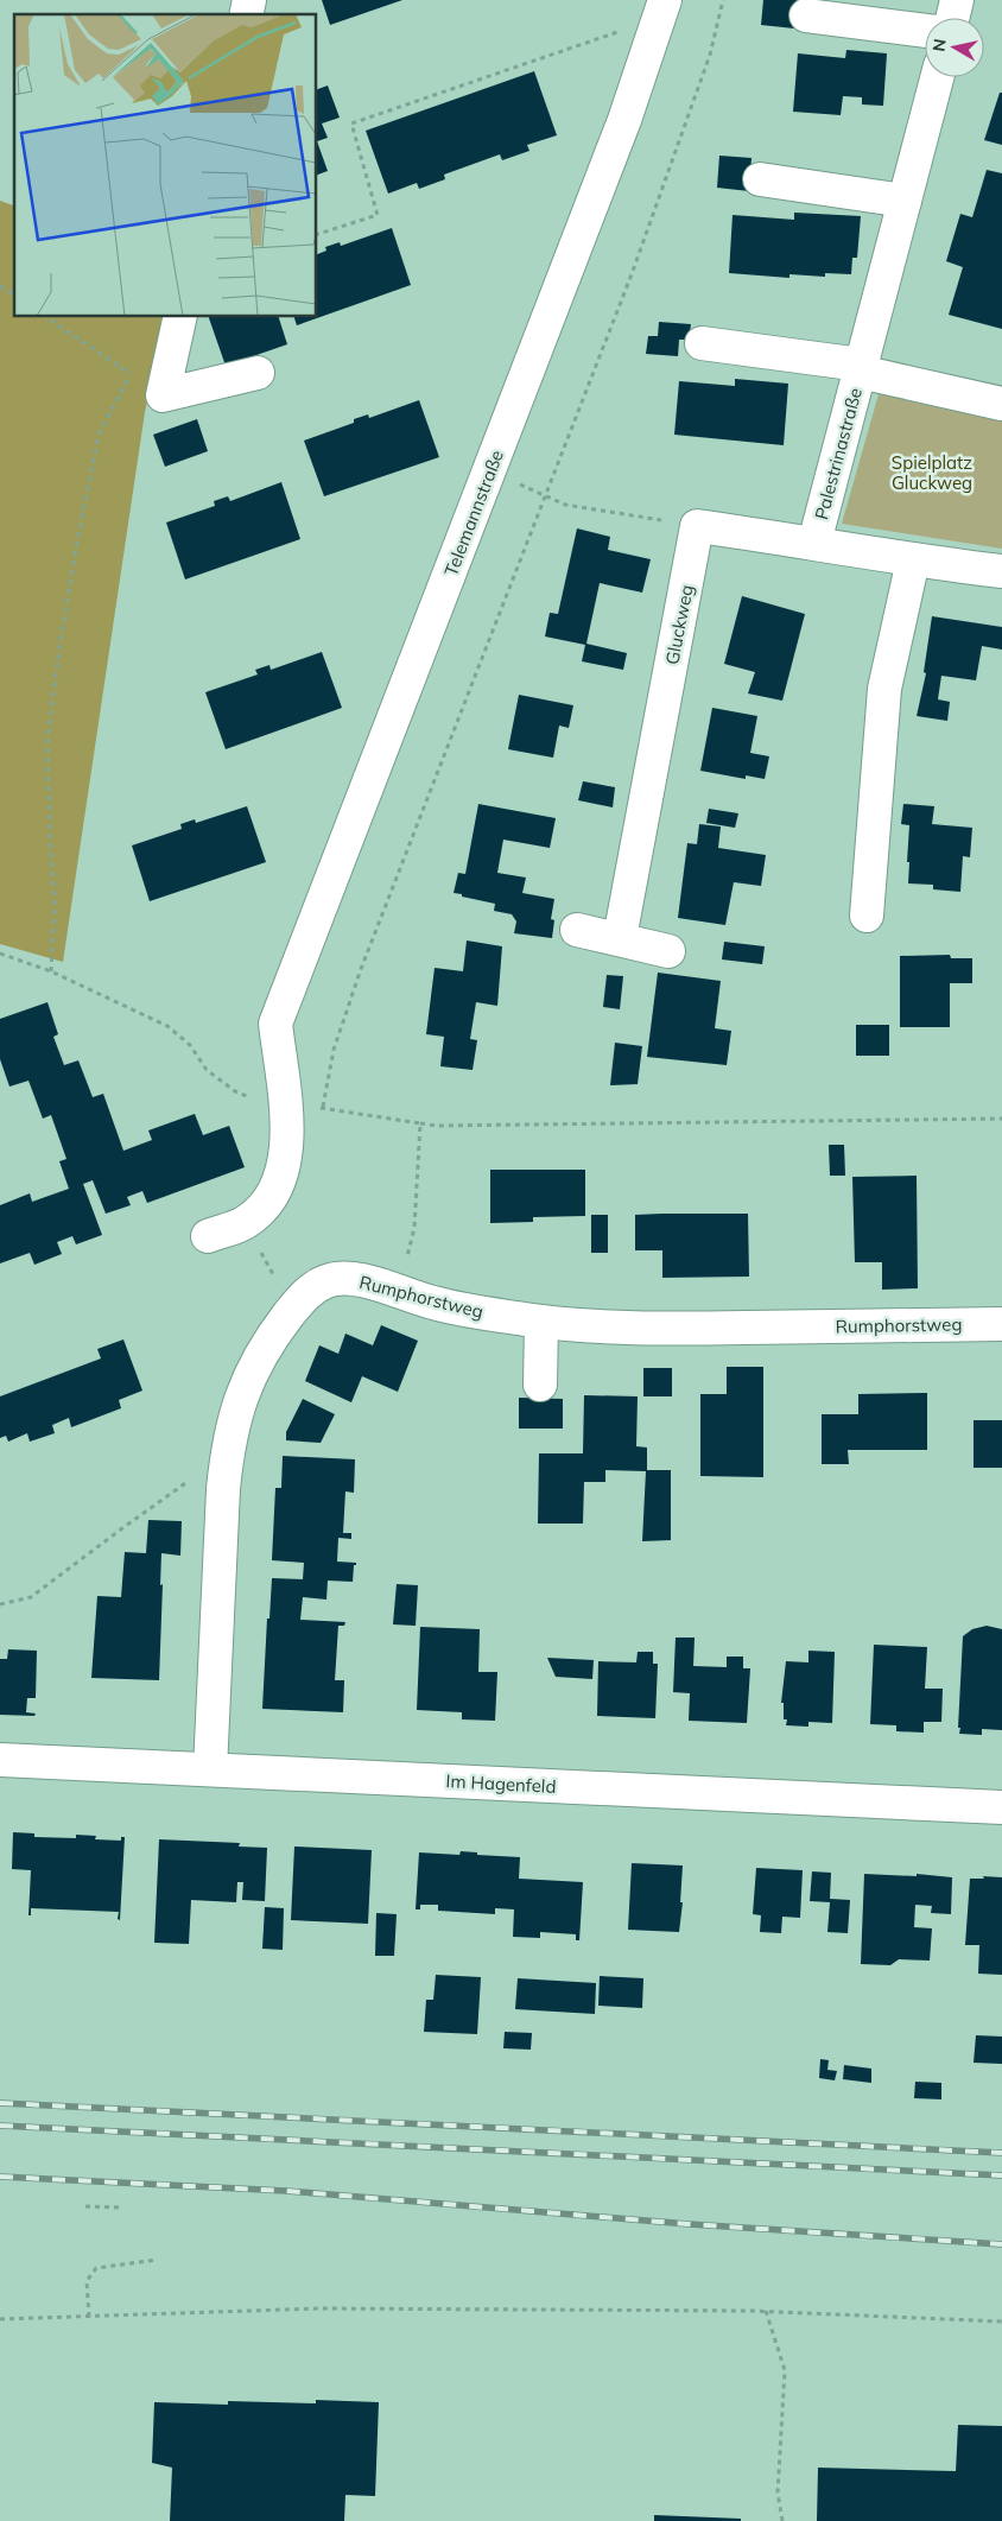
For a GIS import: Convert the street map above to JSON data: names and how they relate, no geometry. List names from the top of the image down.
{
  "streets": {
    "street": [
      "Palestrinastraße",
      "Telemannstraße",
      "Gluckweg",
      "Rumphorstweg",
      "Im Hagenfeld"
    ]
  },
  "crossings": [
    ["Rumphorstweg", "Im Hagenfeld"]
  ],
  "parks": ["Spielplatz Gluckweg"],
  "north": "left"
}
